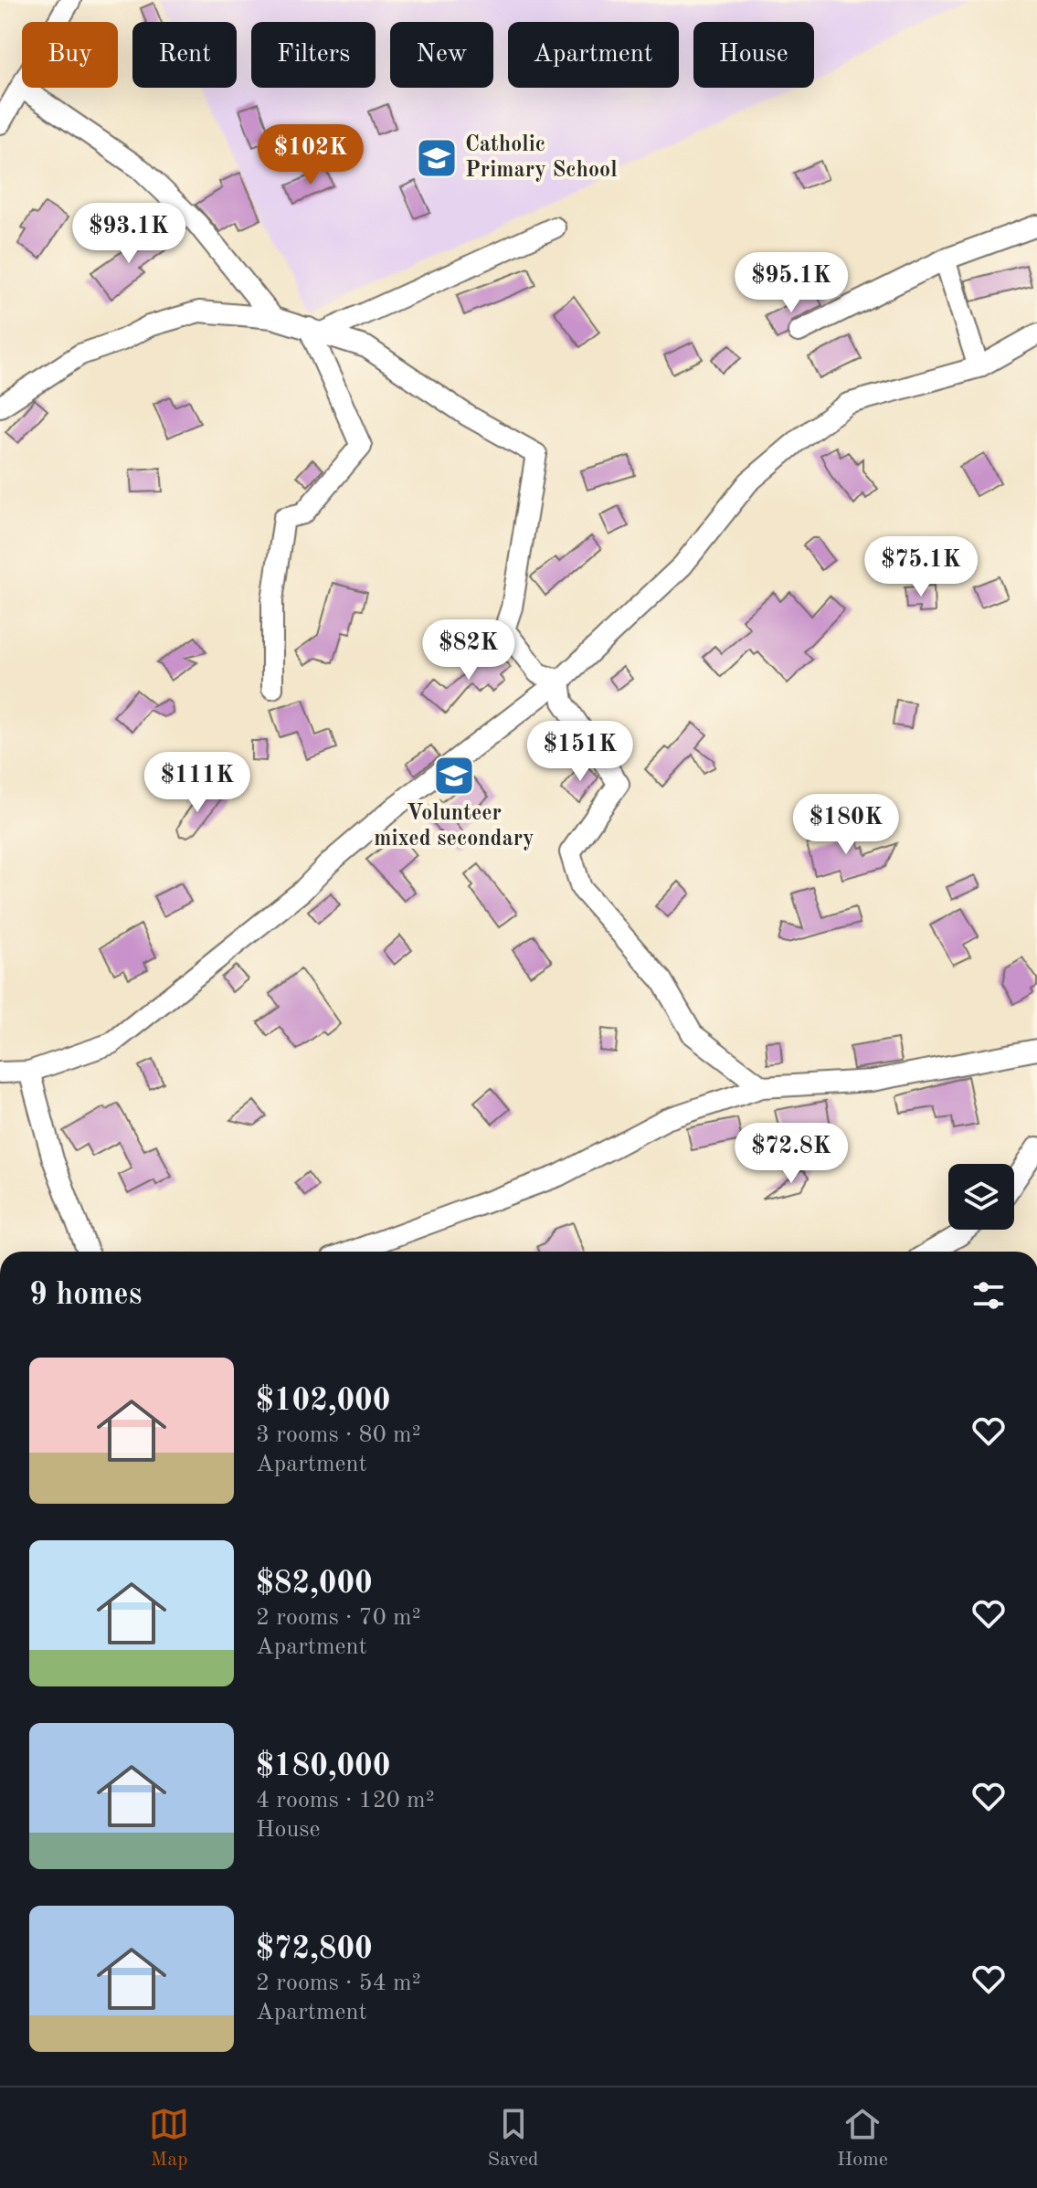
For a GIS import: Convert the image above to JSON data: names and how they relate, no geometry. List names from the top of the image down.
{
  "places": {
    "school or university": ["Catholic Primary School", "Volunteer mixed secondary"]
  },
  "page": {
    "chip": [
      "Buy",
      "Rent",
      "Filters",
      "New",
      "Apartment",
      "House"
    ],
    "price": [
      "$102K",
      "$93.1K",
      "$95.1K",
      "$75.1K",
      "$82K",
      "$151K",
      "$111K",
      "$180K",
      "$72.8K"
    ],
    "heading": "9 homes",
    "list": [
      {
        "name": "$102,000",
        "note": "3 rooms · 80 m² · Apartment"
      },
      {
        "name": "$82,000",
        "note": "2 rooms · 70 m² · Apartment"
      },
      {
        "name": "$180,000",
        "note": "4 rooms · 120 m² · House"
      },
      {
        "name": "$72,800",
        "note": "2 rooms · 54 m² · Apartment"
      }
    ],
    "tabs": ["Map", "Saved", "Home"]
  }
}
